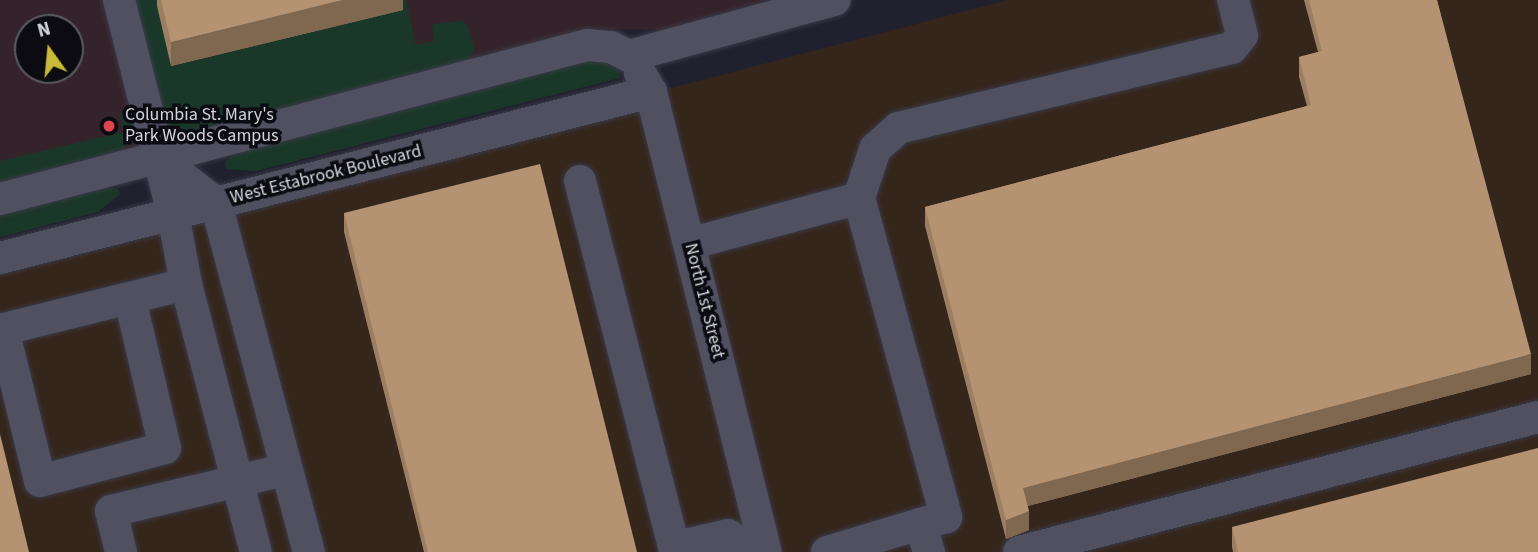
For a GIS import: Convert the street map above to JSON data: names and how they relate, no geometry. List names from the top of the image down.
{
  "streets": {
    "street": ["West Estabrook Boulevard", "North 1st Street"]
  },
  "crossings": [
    ["West Estabrook Boulevard", "North 1st Street"]
  ],
  "places": ["Columbia St. Mary's Park Woods Campus"],
  "north": "top"
}
